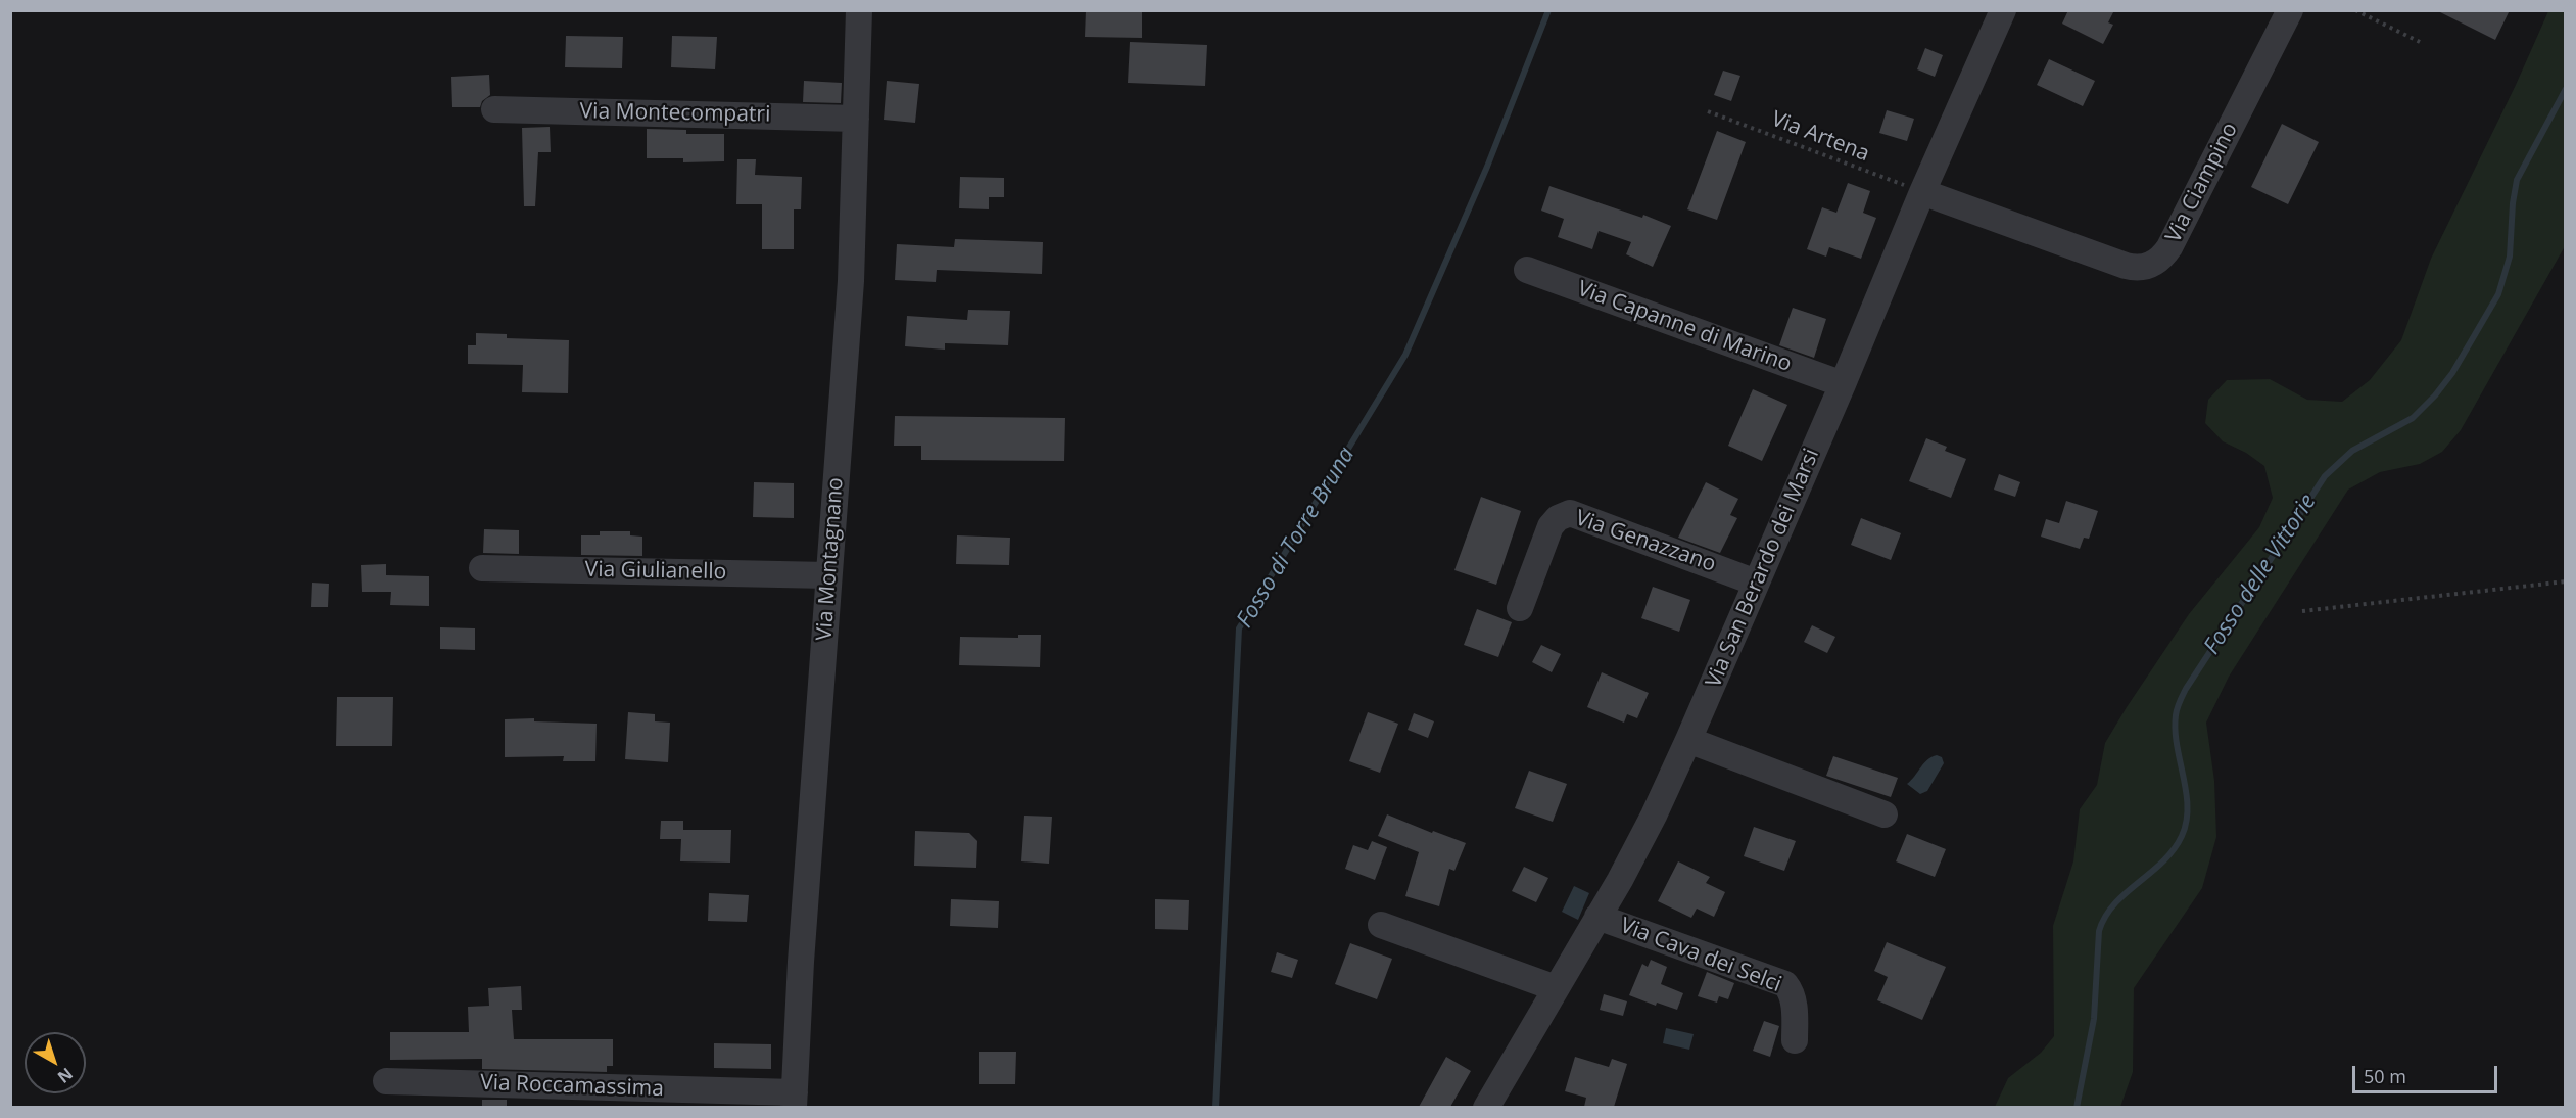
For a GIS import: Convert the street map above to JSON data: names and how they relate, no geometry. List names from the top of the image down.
{
  "streets": {
    "street": [
      "Via Montecompatri",
      "Via Ciampino",
      "Via Capanne di Marino",
      "Via Genazzano",
      "Via Montagnano",
      "Via San Berardo dei Marsi",
      "Via Giulianello",
      "Via Cava dei Selci",
      "Via Roccamassima"
    ],
    "path": ["Via Artena"]
  },
  "crossings": [
    ["Via Montecompatri", "Via Montagnano"],
    ["Via Artena", "Via Ciampino"],
    ["Via Artena", "Via San Berardo dei Marsi"],
    ["Via Ciampino", "Via San Berardo dei Marsi"],
    ["Via Capanne di Marino", "Via San Berardo dei Marsi"],
    ["Via Genazzano", "Via San Berardo dei Marsi"],
    ["Via Montagnano", "Via Giulianello"],
    ["Via Montagnano", "Via Roccamassima"],
    ["Via San Berardo dei Marsi", "Via Cava dei Selci"]
  ],
  "water": ["Fosso di Torre Bruna", "Fosso delle Vittorie"],
  "scale_bar": "50 m",
  "north": "bottom right"
}
